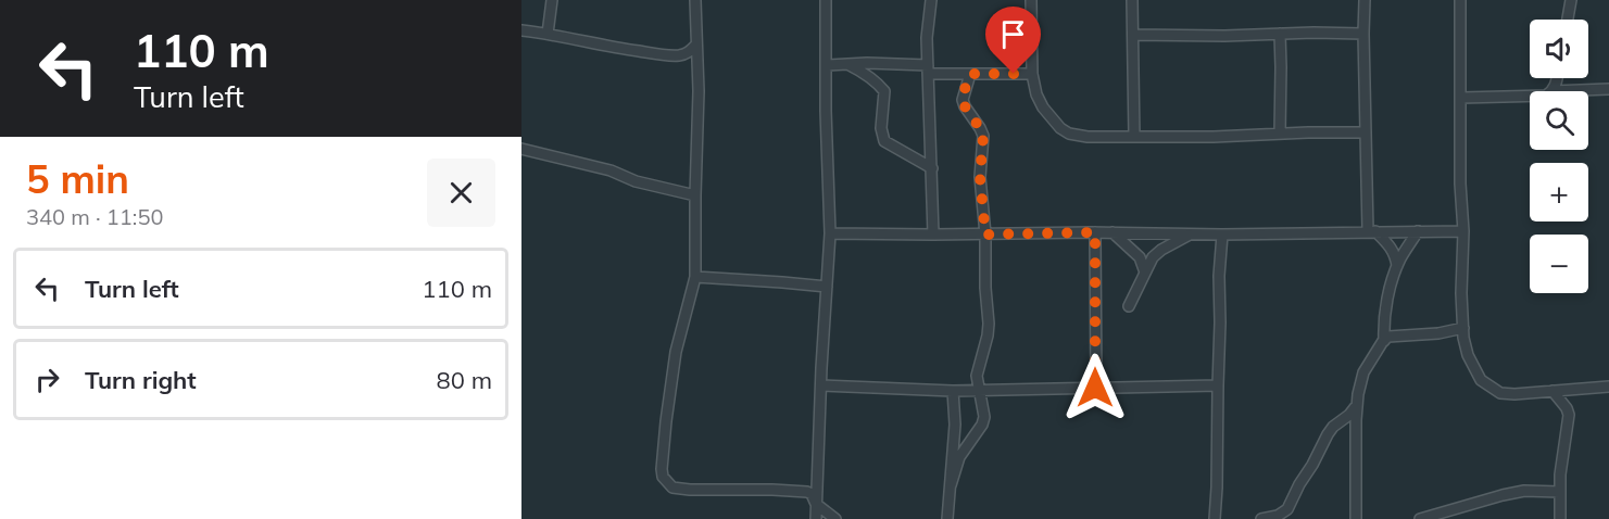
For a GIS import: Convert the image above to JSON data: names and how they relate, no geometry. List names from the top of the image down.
{
  "page": {
    "turn": ["110 m", "Turn left"],
    "map_buttons": ["+", "−"],
    "heading": ["5 min", "340 m · 11:50"],
    "list": [
      {
        "name": "Turn left",
        "value": "110 m"
      },
      {
        "name": "Turn right",
        "value": "80 m"
      }
    ]
  }
}
